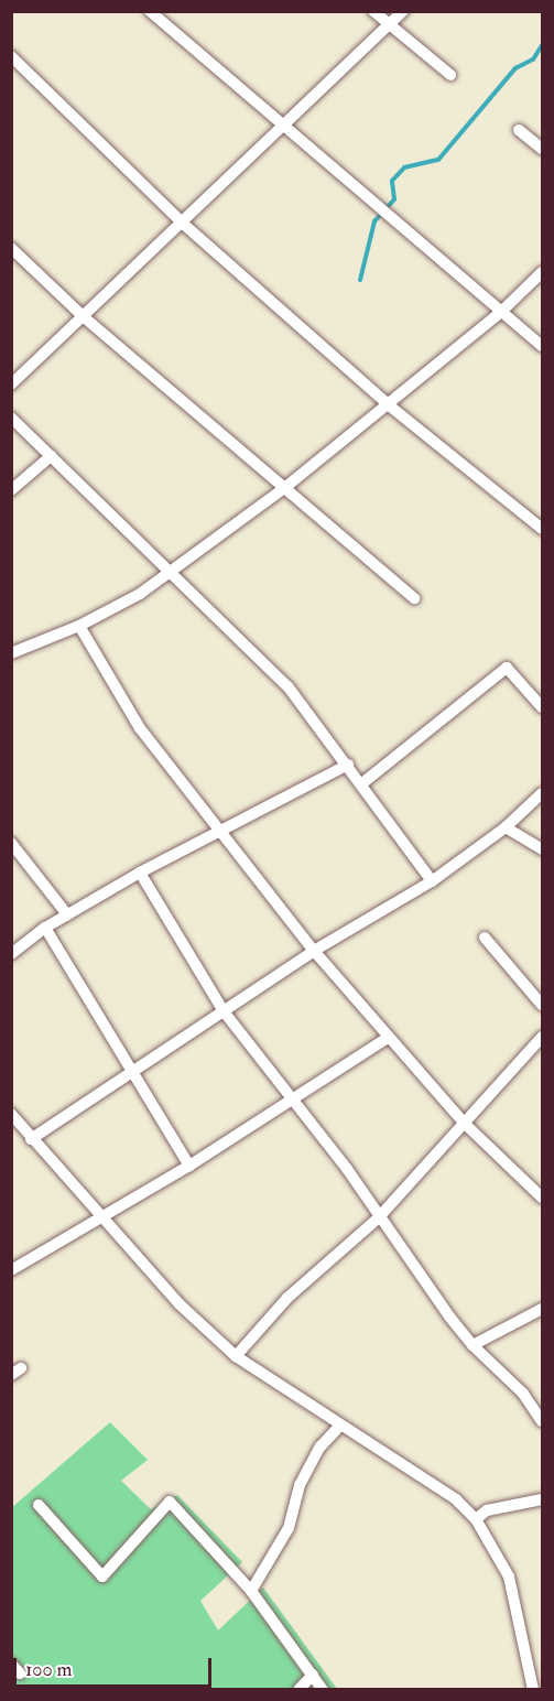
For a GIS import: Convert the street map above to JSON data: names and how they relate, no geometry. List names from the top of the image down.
{
  "scale_bar": "100 m"
}
